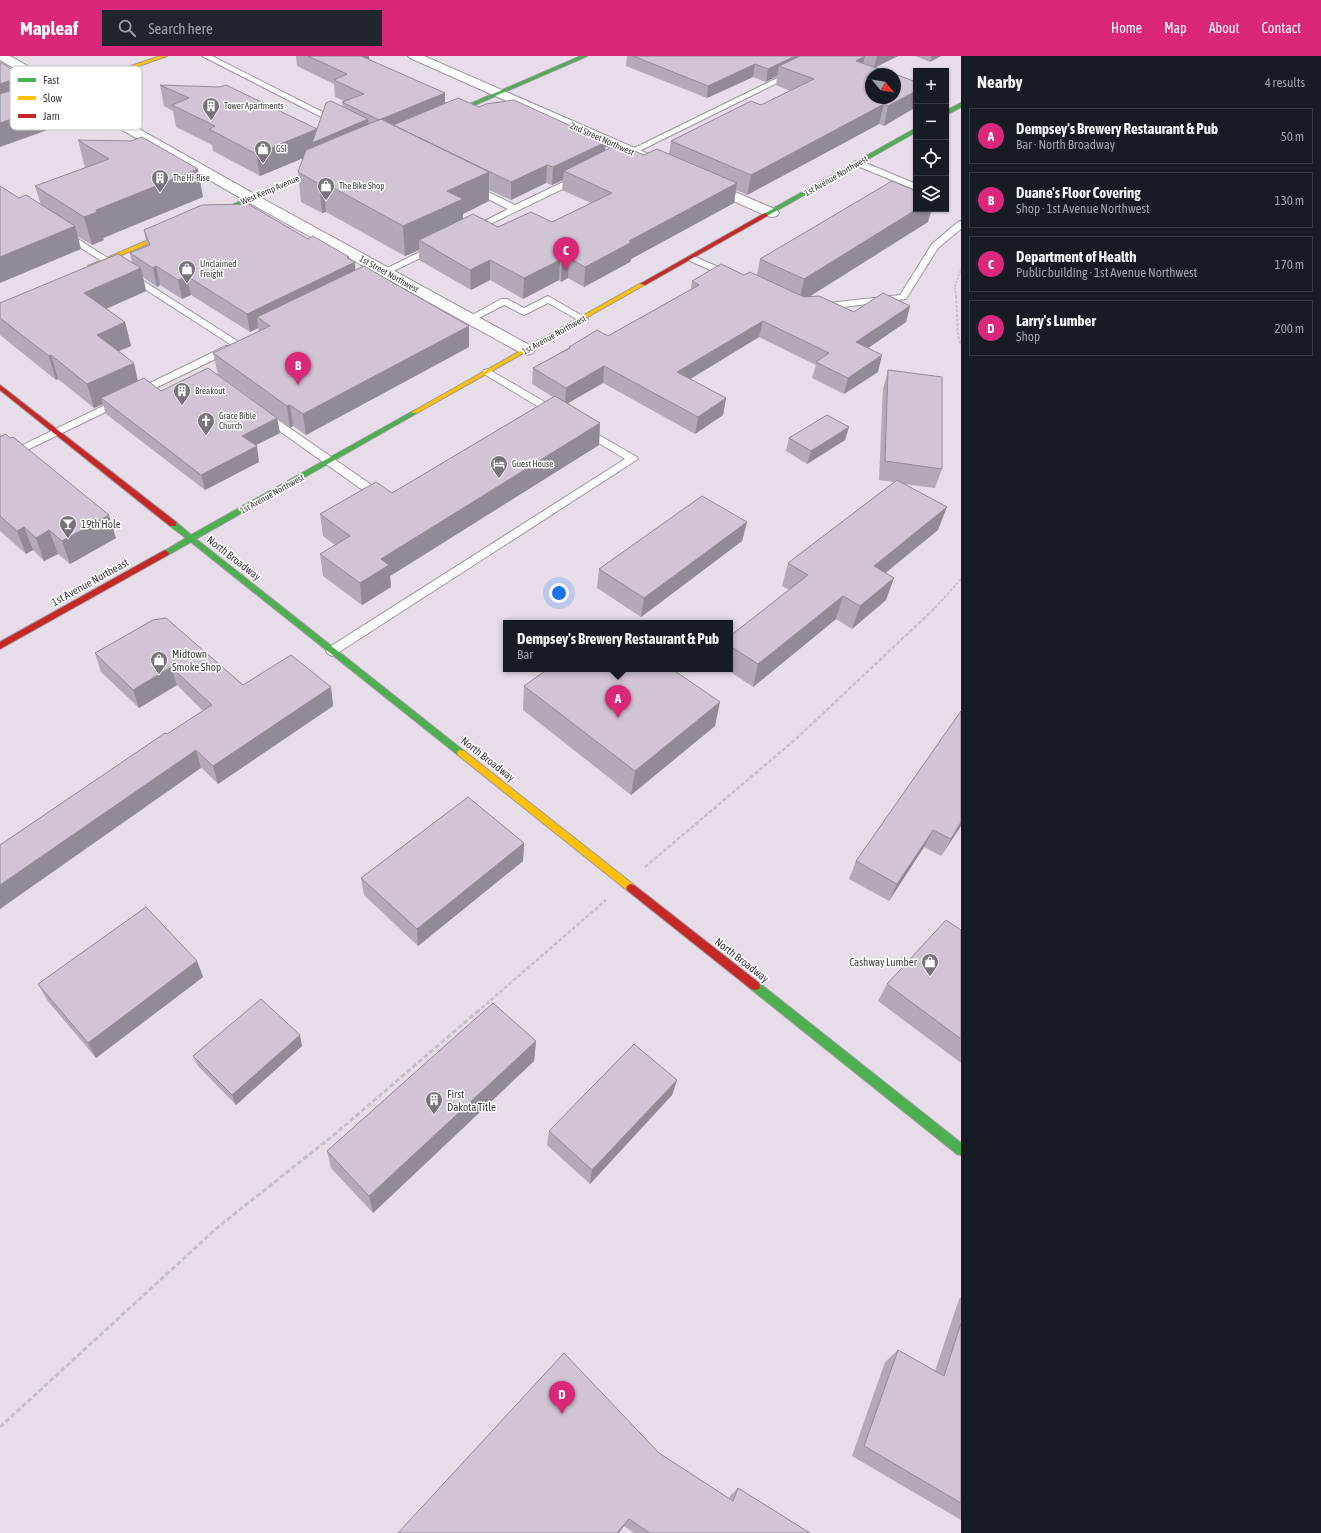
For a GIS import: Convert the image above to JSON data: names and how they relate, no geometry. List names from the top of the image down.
{
  "streets": {
    "street": [
      "2nd Street Northwest",
      "1st Avenue Northwest",
      "West Kemp Avenue",
      "1st Street Northwest",
      "North Broadway",
      "1st Avenue Northeast"
    ]
  },
  "crossings": [
    ["1st Avenue Northwest", "1st Street Northwest"],
    ["1st Avenue Northwest", "North Broadway"],
    ["1st Avenue Northwest", "1st Avenue Northeast"],
    ["West Kemp Avenue", "1st Street Northwest"],
    ["North Broadway", "1st Avenue Northeast"]
  ],
  "places": {
    "building": [
      "Tower Apartments",
      "The Hi-Rise",
      "Breakout",
      "First Dakota Title"
    ],
    "shop": [
      "GSI",
      "The Bike Shop",
      "Unclaimed Freight",
      "Midtown Smoke Shop",
      "Cashway Lumber"
    ],
    "church": ["Grace Bible Church"],
    "hotel": ["Guest House"],
    "bar": ["19th Hole"]
  },
  "legend": ["Fast", "Slow", "Jam"],
  "north": "bottom right",
  "page": {
    "header": "Mapleaf",
    "search": "Search here",
    "nav": [
      "Home",
      "Map",
      "About",
      "Contact"
    ],
    "heading": ["Nearby", "4 results"],
    "map_buttons": ["+", "−"],
    "list": [
      {
        "mark": "A",
        "name": "Dempsey's Brewery Restaurant & Pub",
        "note": "Bar · North Broadway",
        "value": "50 m"
      },
      {
        "mark": "B",
        "name": "Duane's Floor Covering",
        "note": "Shop · 1st Avenue Northwest",
        "value": "130 m"
      },
      {
        "mark": "C",
        "name": "Department of Health",
        "note": "Public building · 1st Avenue Northwest",
        "value": "170 m"
      },
      {
        "mark": "D",
        "name": "Larry's Lumber",
        "note": "Shop",
        "value": "200 m"
      }
    ],
    "pins": [
      "C",
      "B",
      "A",
      "D"
    ],
    "popup": ["Dempsey's Brewery Restaurant & Pub", "Bar"]
  }
}
